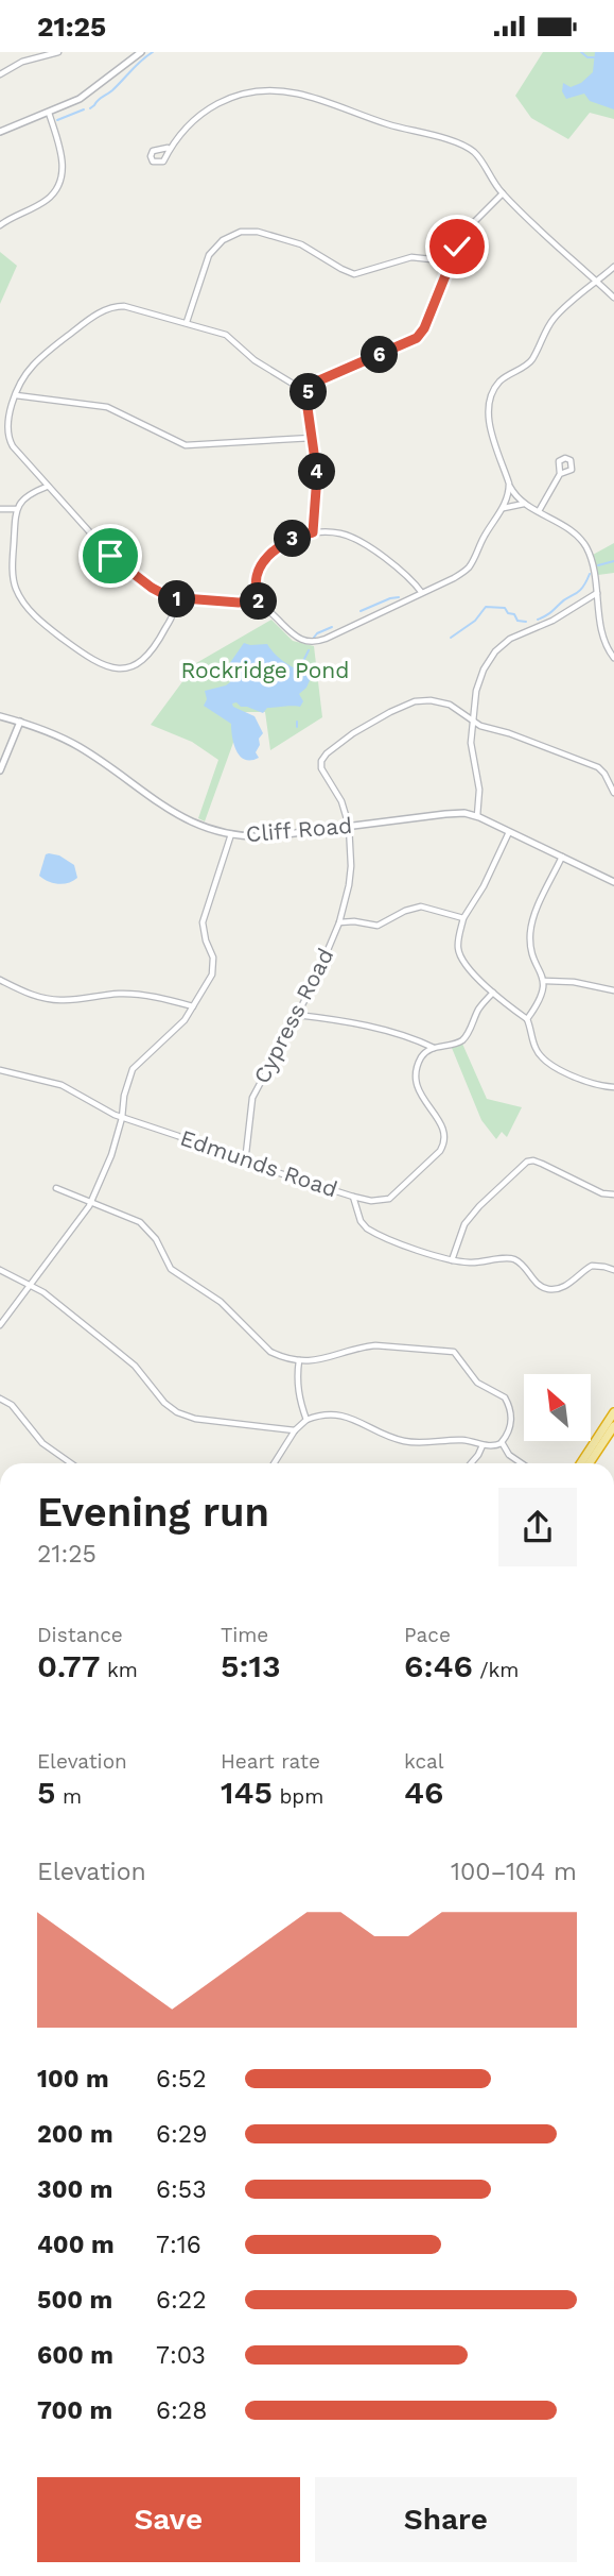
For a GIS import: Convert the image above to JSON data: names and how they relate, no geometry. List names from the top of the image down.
{
  "streets": {
    "street": ["Cliff Road", "Cypress Road", "Edmunds Road"]
  },
  "crossings": [
    ["Cliff Road", "Cypress Road"],
    ["Cypress Road", "Edmunds Road"]
  ],
  "parks": ["Rockridge Pond"],
  "north": "top left",
  "page": {
    "status": "21:25",
    "pins": [
      "6",
      "5",
      "4",
      "3",
      "1",
      "2"
    ],
    "heading": ["Evening run", "21:25"],
    "stats": [
      ["Distance", "0.77 km"],
      ["Time", "5:13"],
      ["Pace", "6:46 /km"],
      ["Elevation", "5 m"],
      ["Heart rate", "145 bpm"],
      ["kcal", "46"]
    ],
    "chart": ["Elevation", "100–104 m"],
    "list": [
      {
        "name": "100 m",
        "note": "6:52"
      },
      {
        "name": "200 m",
        "note": "6:29"
      },
      {
        "name": "300 m",
        "note": "6:53"
      },
      {
        "name": "400 m",
        "note": "7:16"
      },
      {
        "name": "500 m",
        "note": "6:22"
      },
      {
        "name": "600 m",
        "note": "7:03"
      },
      {
        "name": "700 m",
        "note": "6:28"
      }
    ],
    "buttons": ["Save", "Share"]
  }
}
